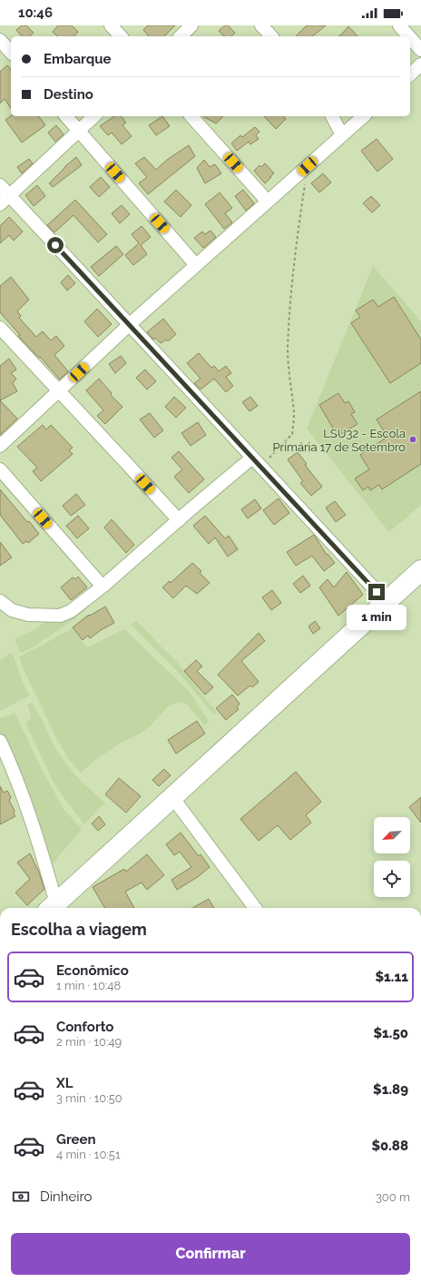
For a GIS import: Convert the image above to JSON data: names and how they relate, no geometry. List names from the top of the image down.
{
  "places": ["LSU32 - Escola Primária 17 de Setembro"],
  "north": "bottom left",
  "page": {
    "status": "10:46",
    "banner": ["Embarque", "Destino"],
    "bubble": "1 min",
    "heading": "Escolha a viagem",
    "list": [
      {
        "name": "Econômico",
        "note": "1 min · 10:48",
        "value": "$1.11"
      },
      {
        "name": "Conforto",
        "note": "2 min · 10:49",
        "value": "$1.50"
      },
      {
        "name": "XL",
        "note": "3 min · 10:50",
        "value": "$1.89"
      },
      {
        "name": "Green",
        "note": "4 min · 10:51",
        "value": "$0.88"
      }
    ],
    "pay": ["Dinheiro", "300 m"],
    "buttons": "Confirmar"
  }
}
